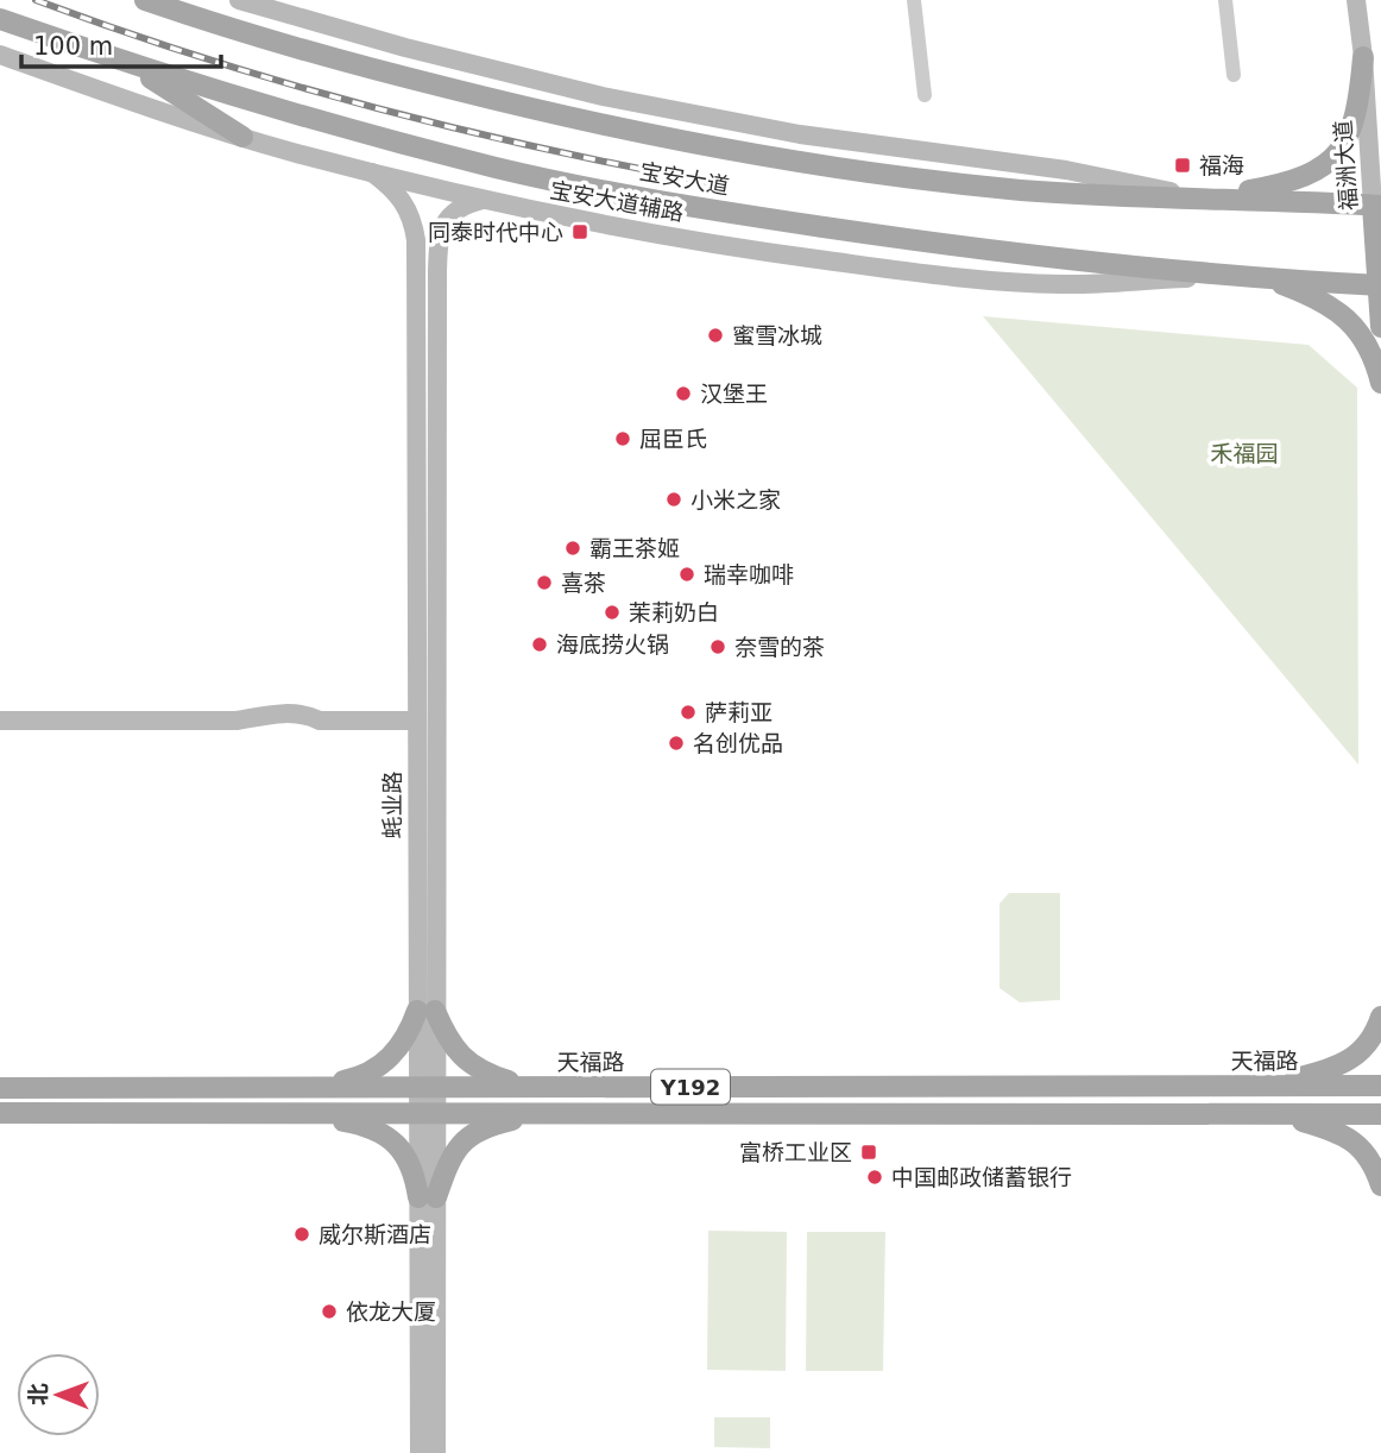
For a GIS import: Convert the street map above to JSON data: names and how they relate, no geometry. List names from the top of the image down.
{
  "streets": {
    "main road": [
      "福洲大道",
      "宝安大道",
      "天福路",
      "Y192"
    ],
    "street": ["宝安大道辅路", "蚝业路"]
  },
  "crossings": [
    ["福洲大道", "宝安大道"],
    ["宝安大道", "宝安大道辅路"],
    ["宝安大道辅路", "蚝业路"],
    ["蚝业路", "天福路"],
    ["蚝业路", "Y192"]
  ],
  "parks": ["禾福园"],
  "places": {
    "transit": ["福海", "同泰时代中心", "富桥工业区"],
    "other": [
      "蜜雪冰城",
      "汉堡王",
      "屈臣氏",
      "小米之家",
      "霸王茶姬",
      "瑞幸咖啡",
      "喜茶",
      "茉莉奶白",
      "海底捞火锅",
      "奈雪的茶",
      "萨莉亚",
      "名创优品",
      "中国邮政储蓄银行",
      "威尔斯酒店",
      "依龙大厦"
    ]
  },
  "scale_bar": "100 m",
  "north": "left"
}
